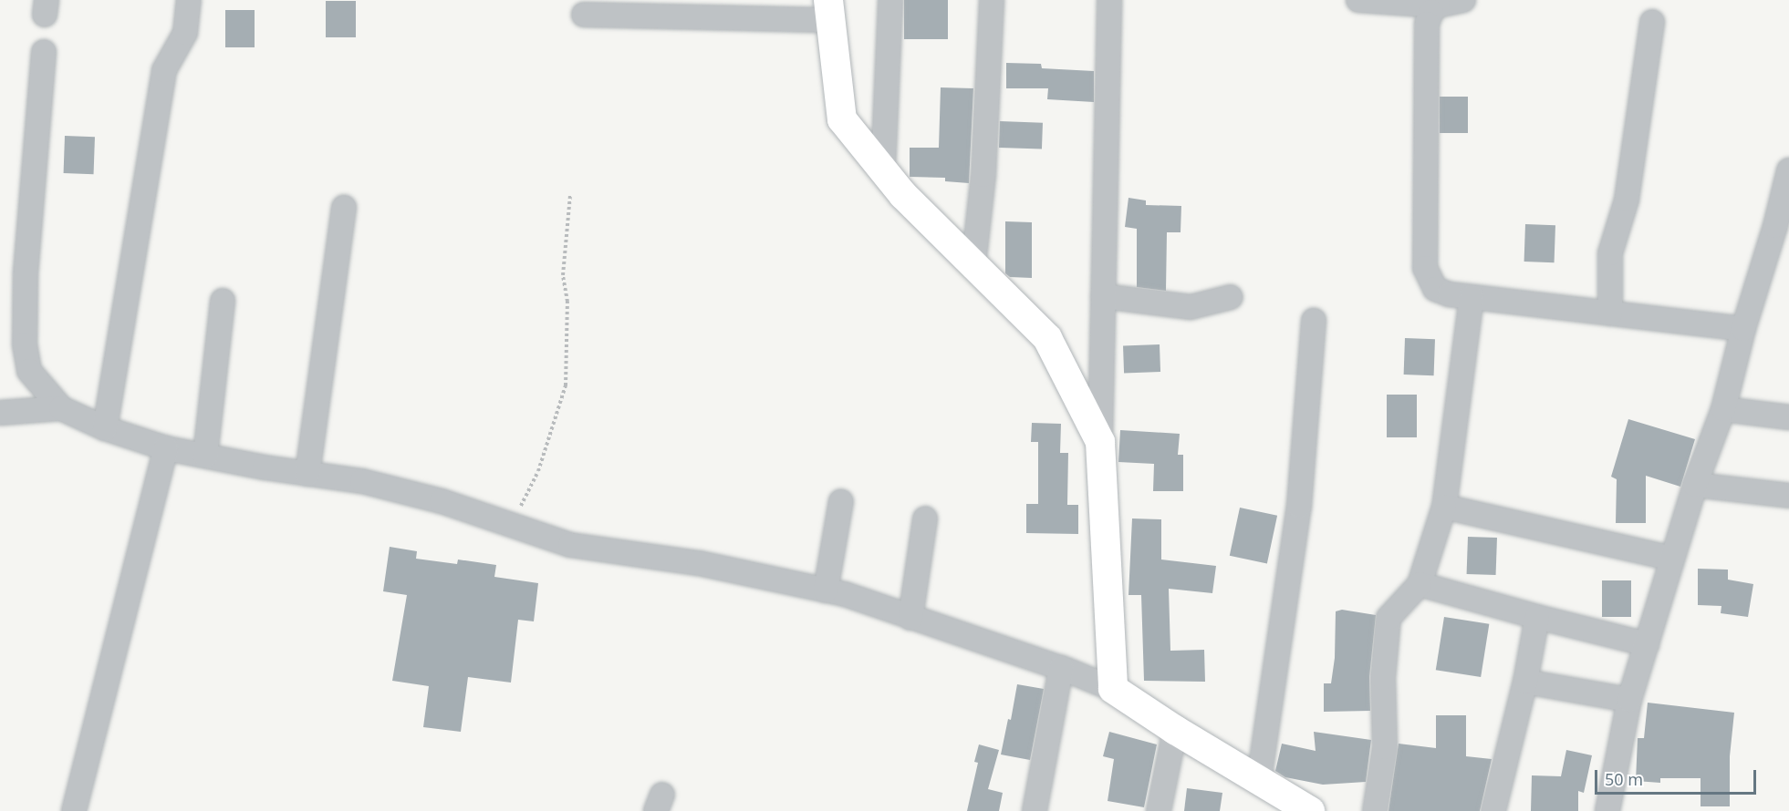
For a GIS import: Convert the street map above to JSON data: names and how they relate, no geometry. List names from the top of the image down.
{
  "scale_bar": "50 m"
}
